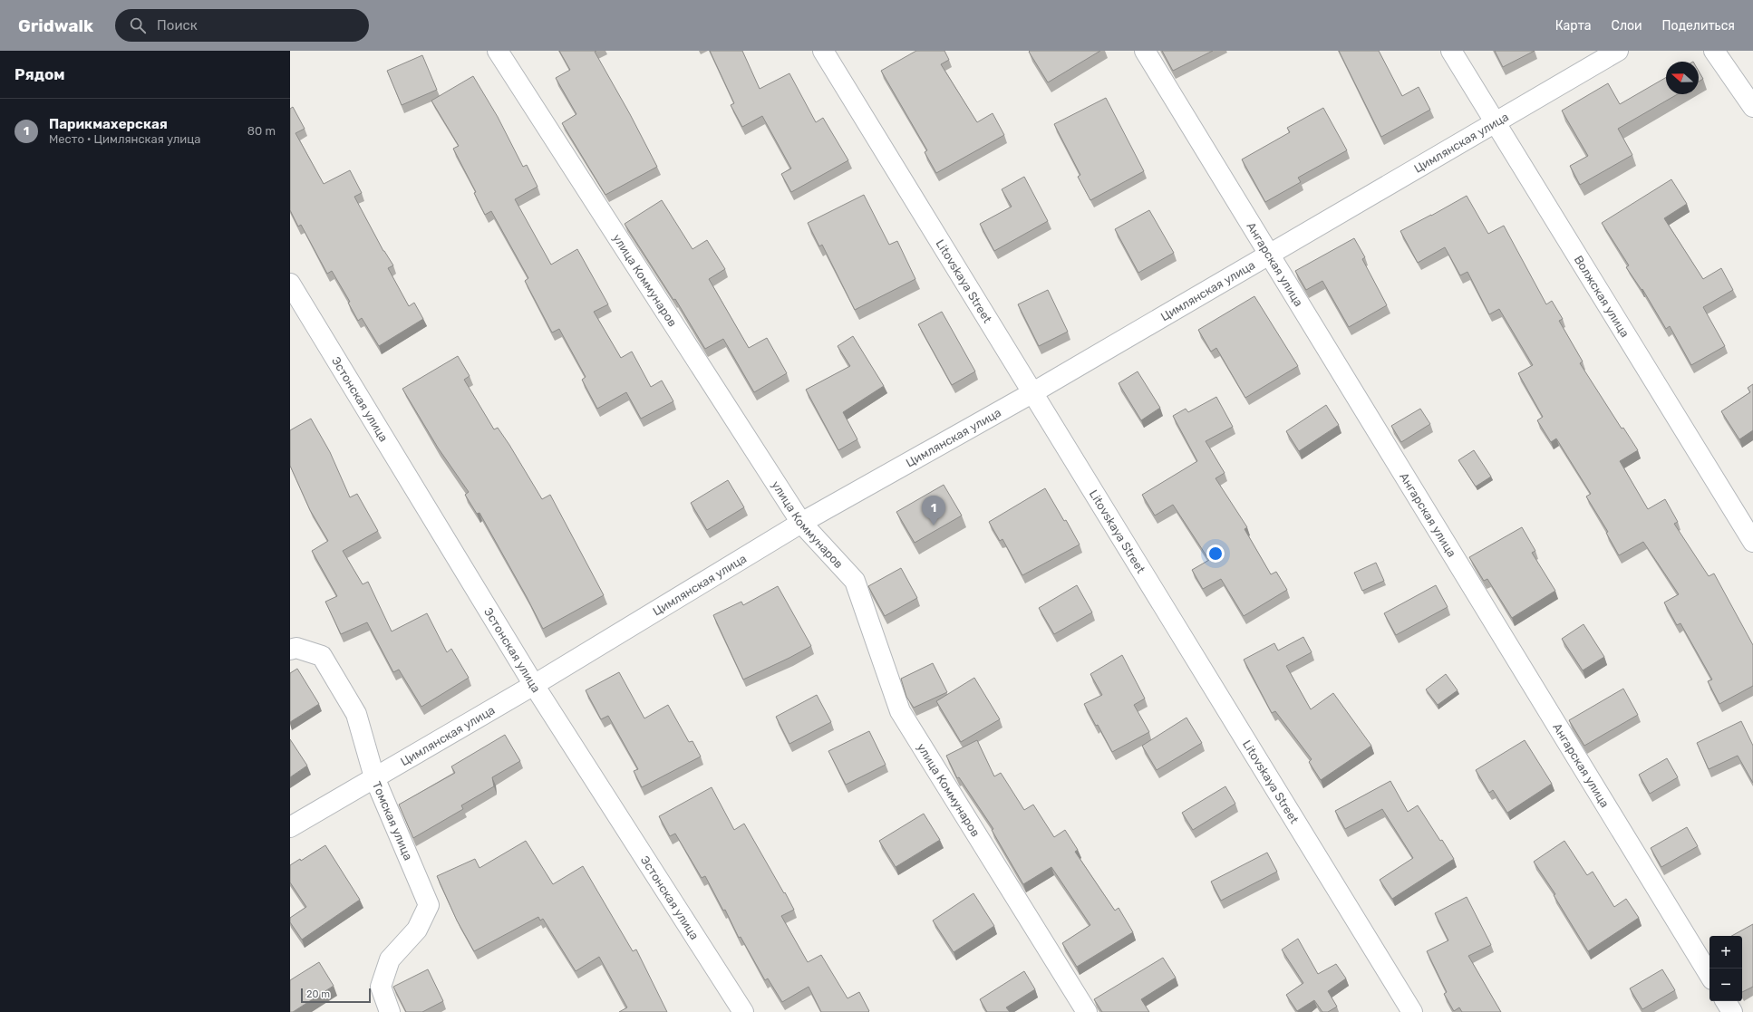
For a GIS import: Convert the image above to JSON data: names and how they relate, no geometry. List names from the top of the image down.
{
  "streets": {
    "street": [
      "Цимлянская улица",
      "Ангарская улица",
      "улица Коммунаров",
      "Litovskaya Street",
      "Волжская улица",
      "Эстонская улица",
      "Томская улица"
    ]
  },
  "crossings": [
    ["Цимлянская улица", "Ангарская улица"],
    ["Цимлянская улица", "улица Коммунаров"],
    ["Цимлянская улица", "Litovskaya Street"],
    ["Цимлянская улица", "Волжская улица"],
    ["Цимлянская улица", "Эстонская улица"],
    ["Цимлянская улица", "Томская улица"]
  ],
  "scale_bar": "20 m",
  "north": "left",
  "page": {
    "header": "Gridwalk",
    "search": "Поиск",
    "nav": ["Карта", "Слои", "Поделиться"],
    "heading": "Рядом",
    "list": [
      {
        "mark": "1",
        "name": "Парикмахерская",
        "note": "Место · Цимлянская улица",
        "value": "80 m"
      }
    ],
    "pins": "1",
    "map_buttons": ["+", "−"],
    "scale": "20 m"
  }
}
